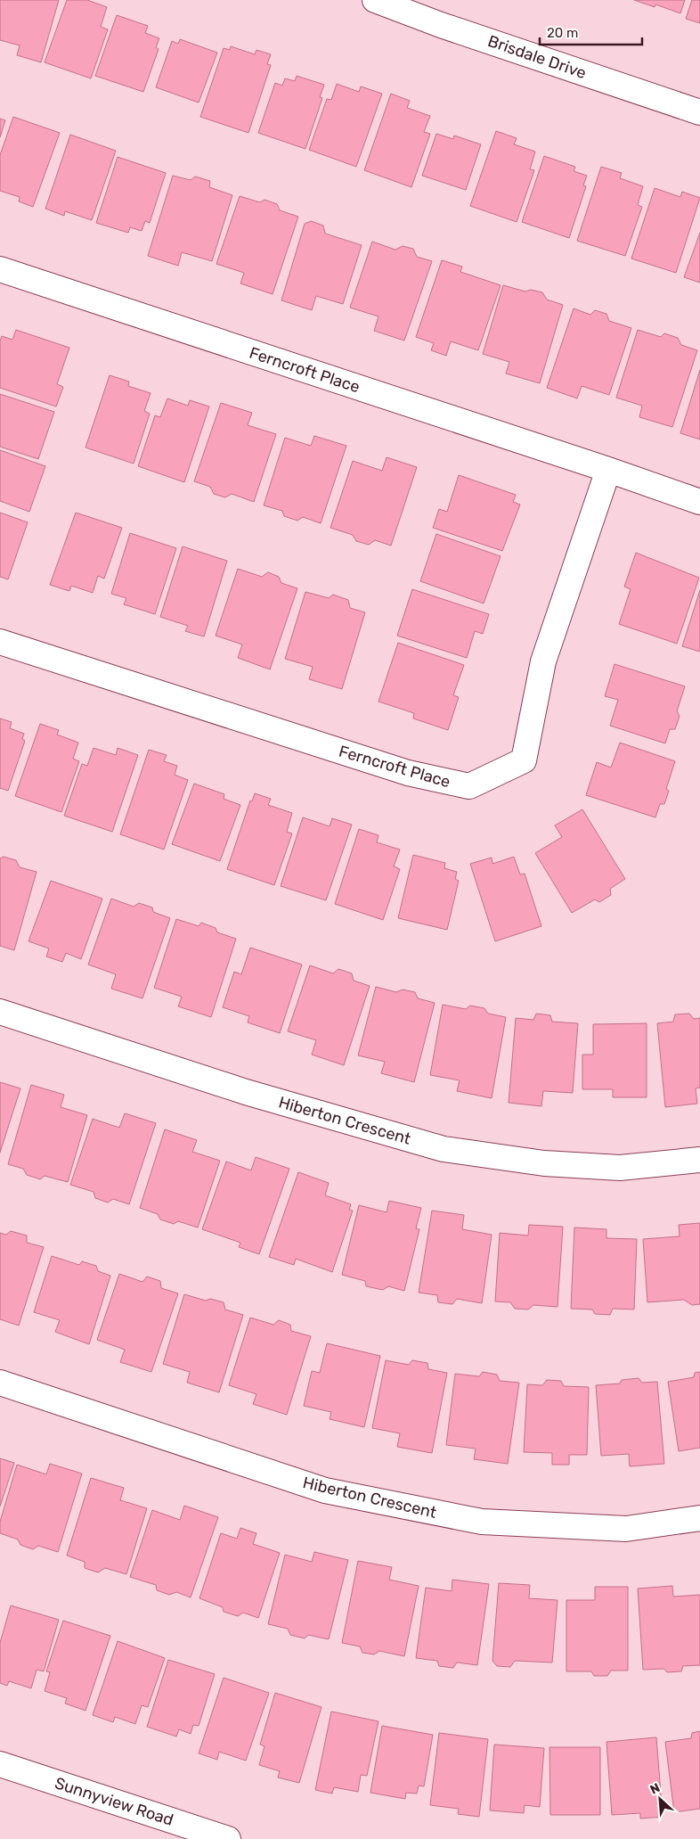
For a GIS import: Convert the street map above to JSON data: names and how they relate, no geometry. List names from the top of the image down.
{
  "streets": {
    "street": [
      "Brisdale Drive",
      "Ferncroft Place",
      "Hiberton Crescent",
      "Sunnyview Road"
    ]
  },
  "scale_bar": "20 m",
  "north": "top left"
}
